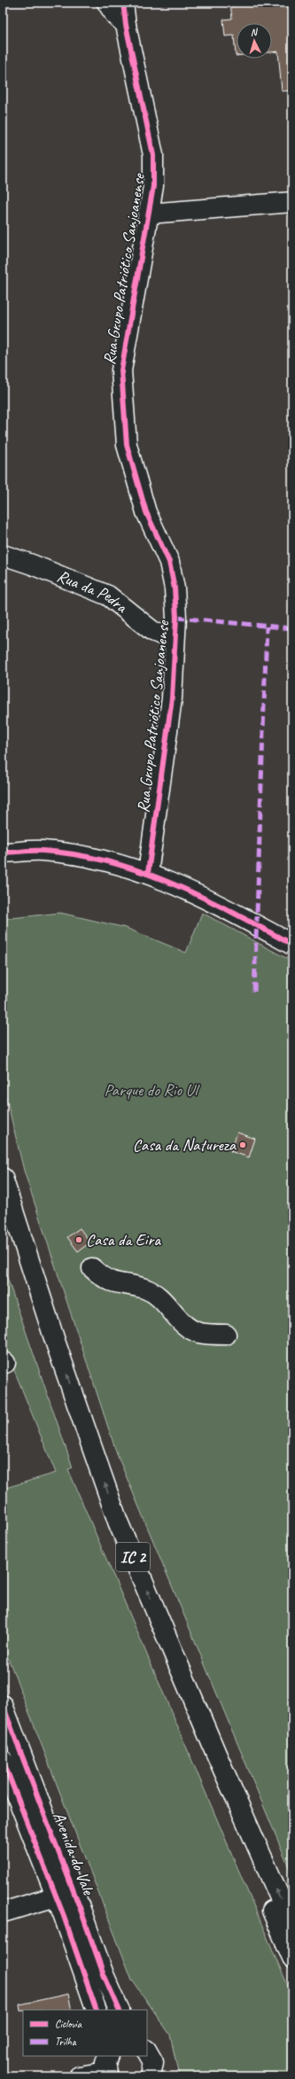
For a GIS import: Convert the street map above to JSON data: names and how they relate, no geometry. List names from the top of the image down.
{
  "streets": {
    "main road": [
      "Rua Grupo Patriótico Sanjoanense",
      "Rua da Pedra",
      "IC 2",
      "Avenida do Vale"
    ]
  },
  "crossings": [
    ["Rua Grupo Patriótico Sanjoanense", "Rua da Pedra"]
  ],
  "parks": ["Parque do Rio Ul"],
  "places": ["Casa da Natureza", "Casa da Eira"],
  "legend": ["Ciclovia", "Trilha"],
  "north": "top"
}
